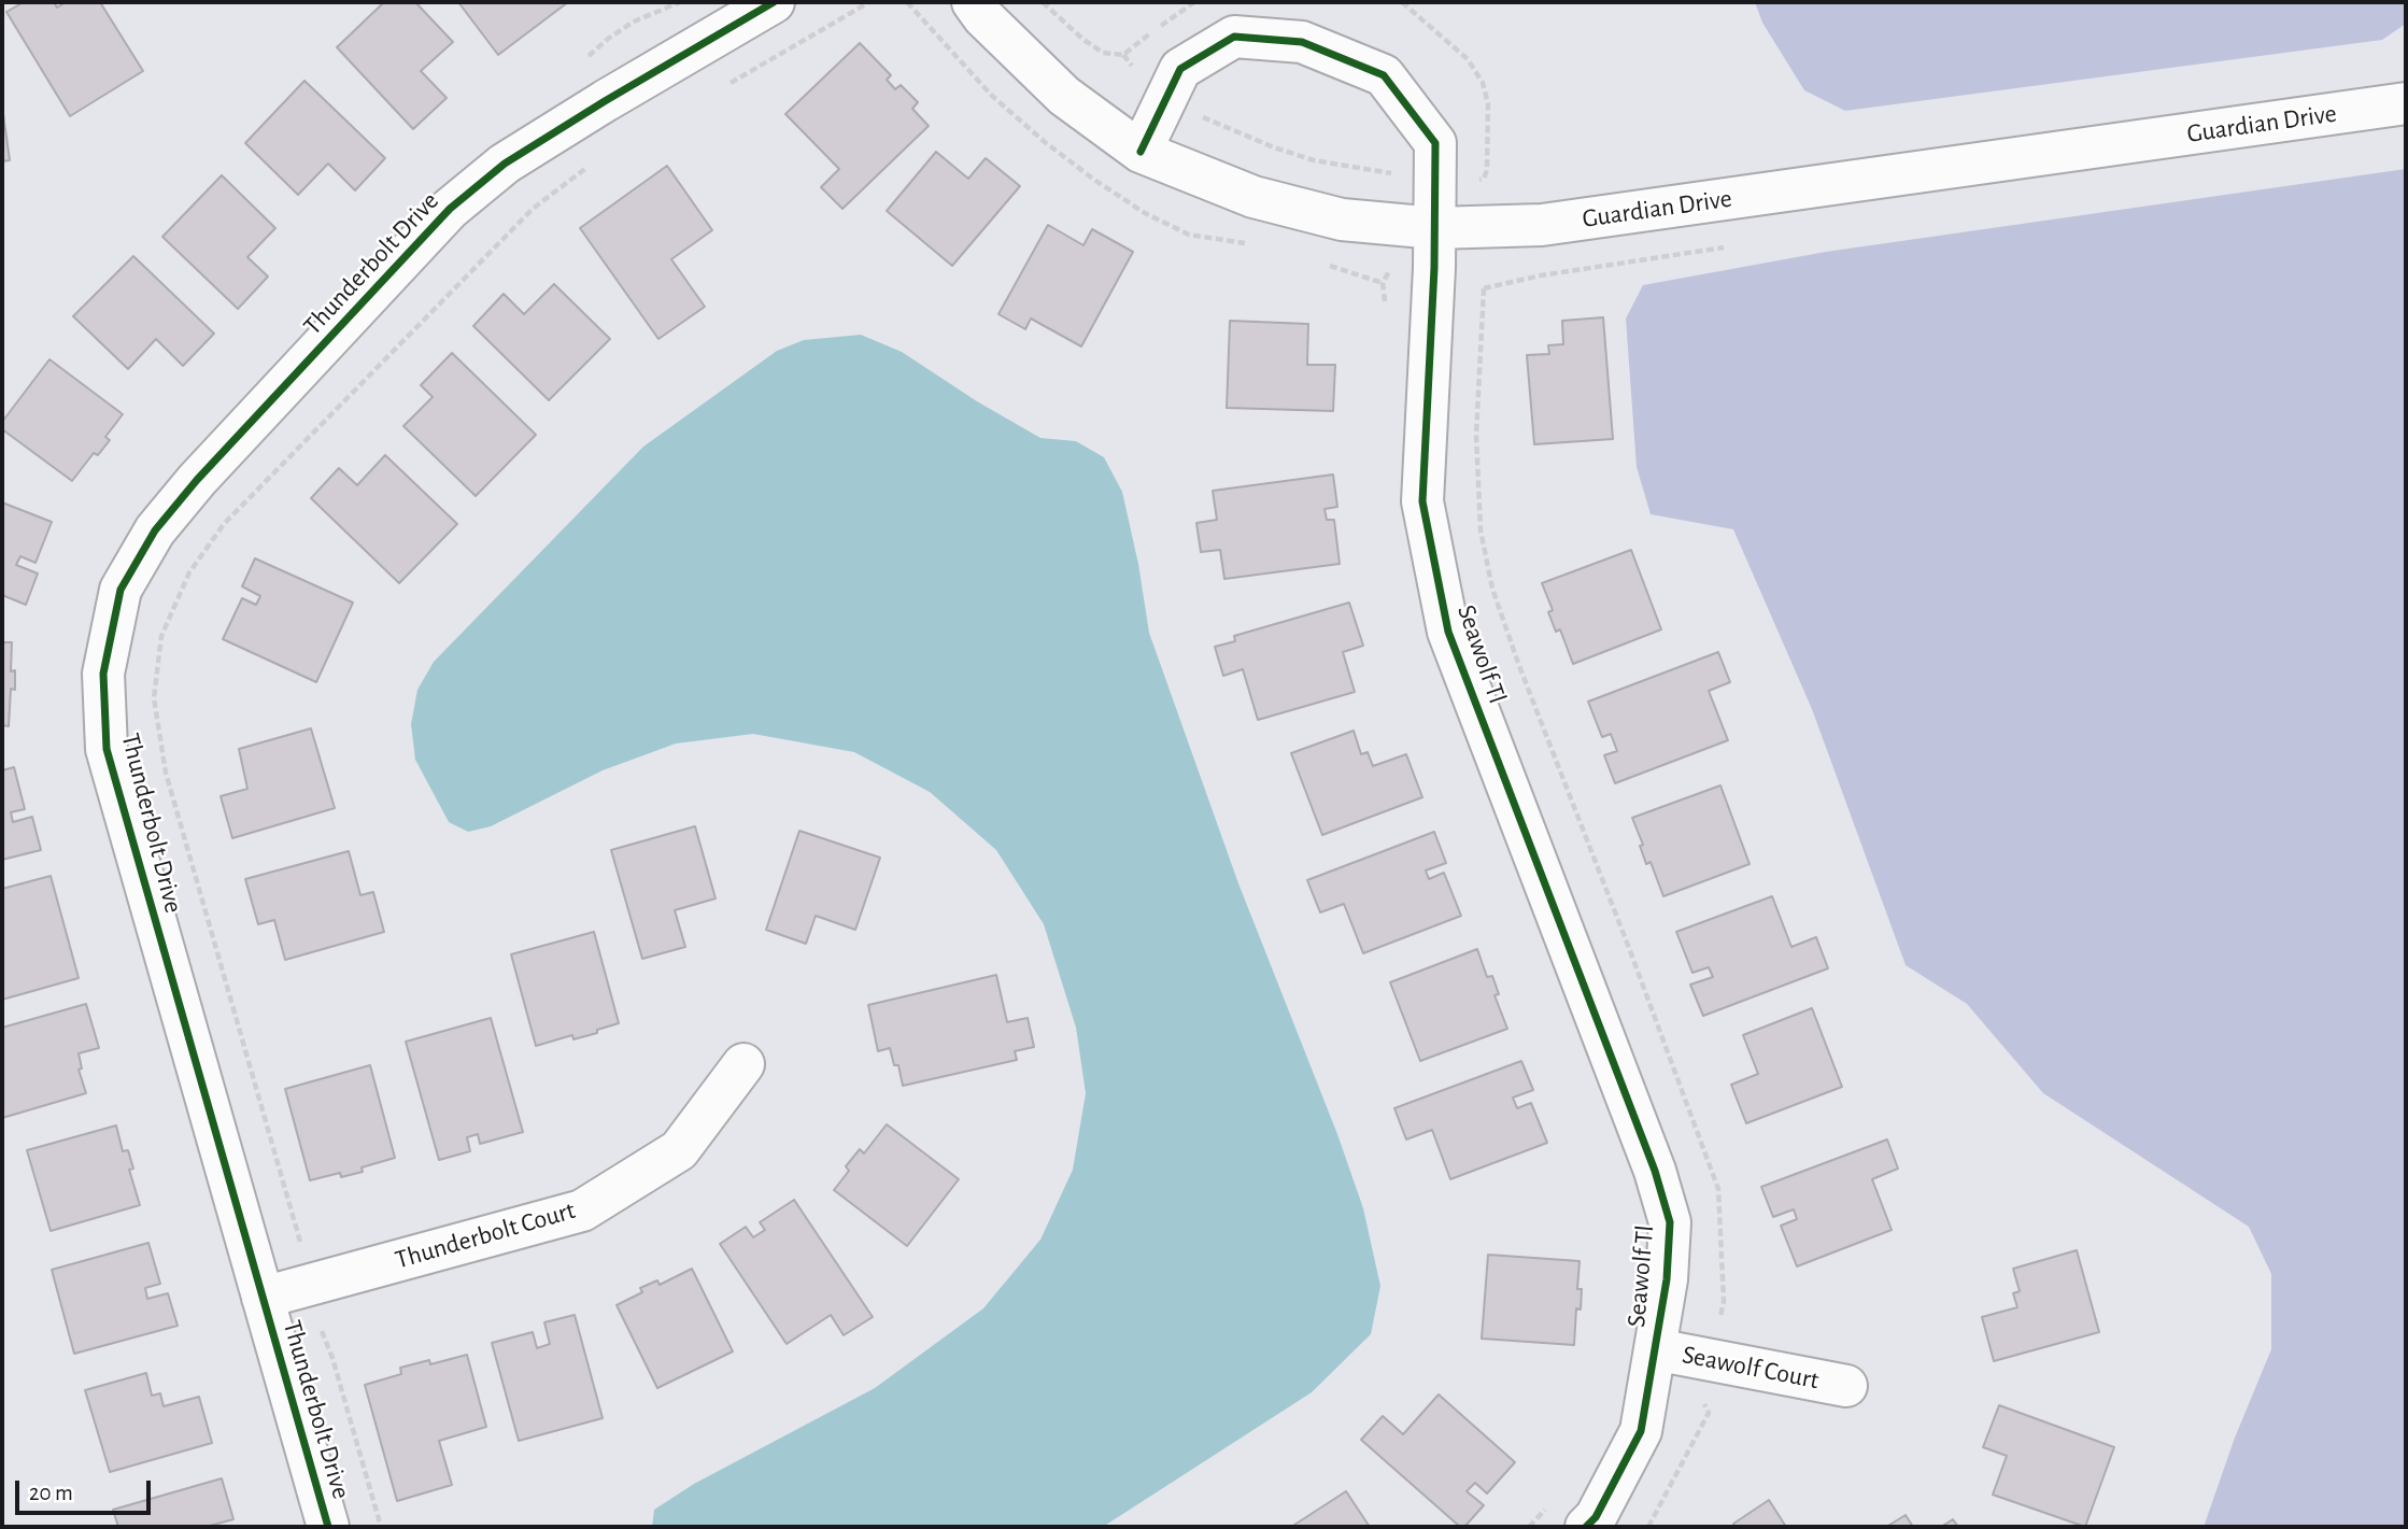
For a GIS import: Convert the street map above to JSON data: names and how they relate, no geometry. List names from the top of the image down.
{
  "streets": {
    "street": [
      "Guardian Drive",
      "Thunderbolt Drive",
      "Seawolf Tl",
      "Thunderbolt Court",
      "Seawolf Court"
    ]
  },
  "crossings": [
    ["Guardian Drive", "Seawolf Tl"],
    ["Thunderbolt Drive", "Thunderbolt Court"],
    ["Seawolf Tl", "Seawolf Court"]
  ],
  "scale_bar": "20 m"
}
